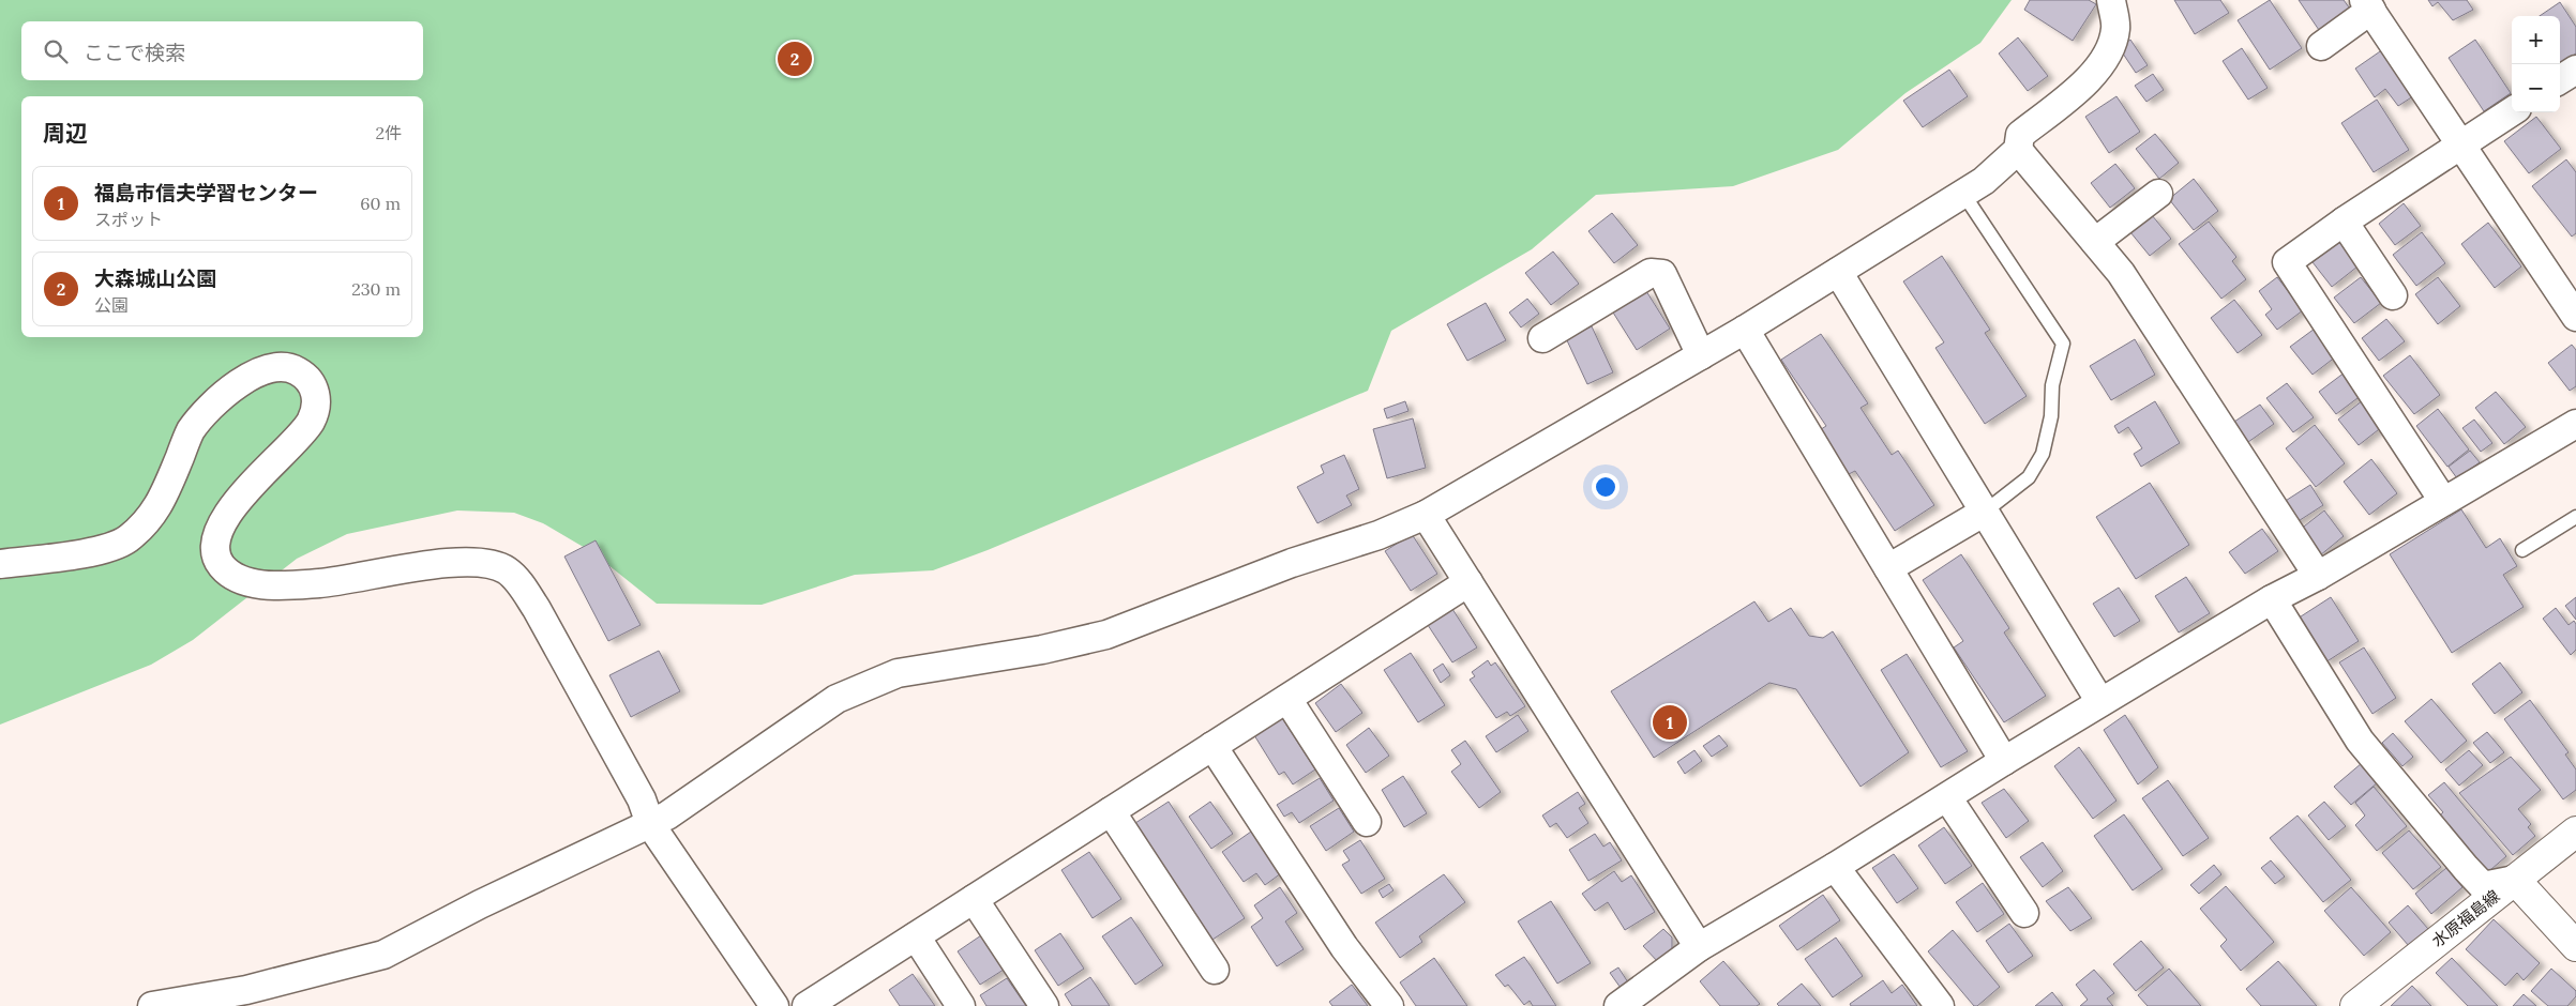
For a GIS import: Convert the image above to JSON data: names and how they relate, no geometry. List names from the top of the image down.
{
  "streets": {
    "main road": ["水原福島線"]
  },
  "page": {
    "map_buttons": ["+", "−"],
    "search": "ここで検索",
    "pins": ["2", "1"],
    "heading": ["周辺", "2件"],
    "list": [
      {
        "mark": "1",
        "name": "福島市信夫学習センター",
        "note": "スポット",
        "value": "60 m"
      },
      {
        "mark": "2",
        "name": "大森城山公園",
        "note": "公園",
        "value": "230 m"
      }
    ]
  }
}
